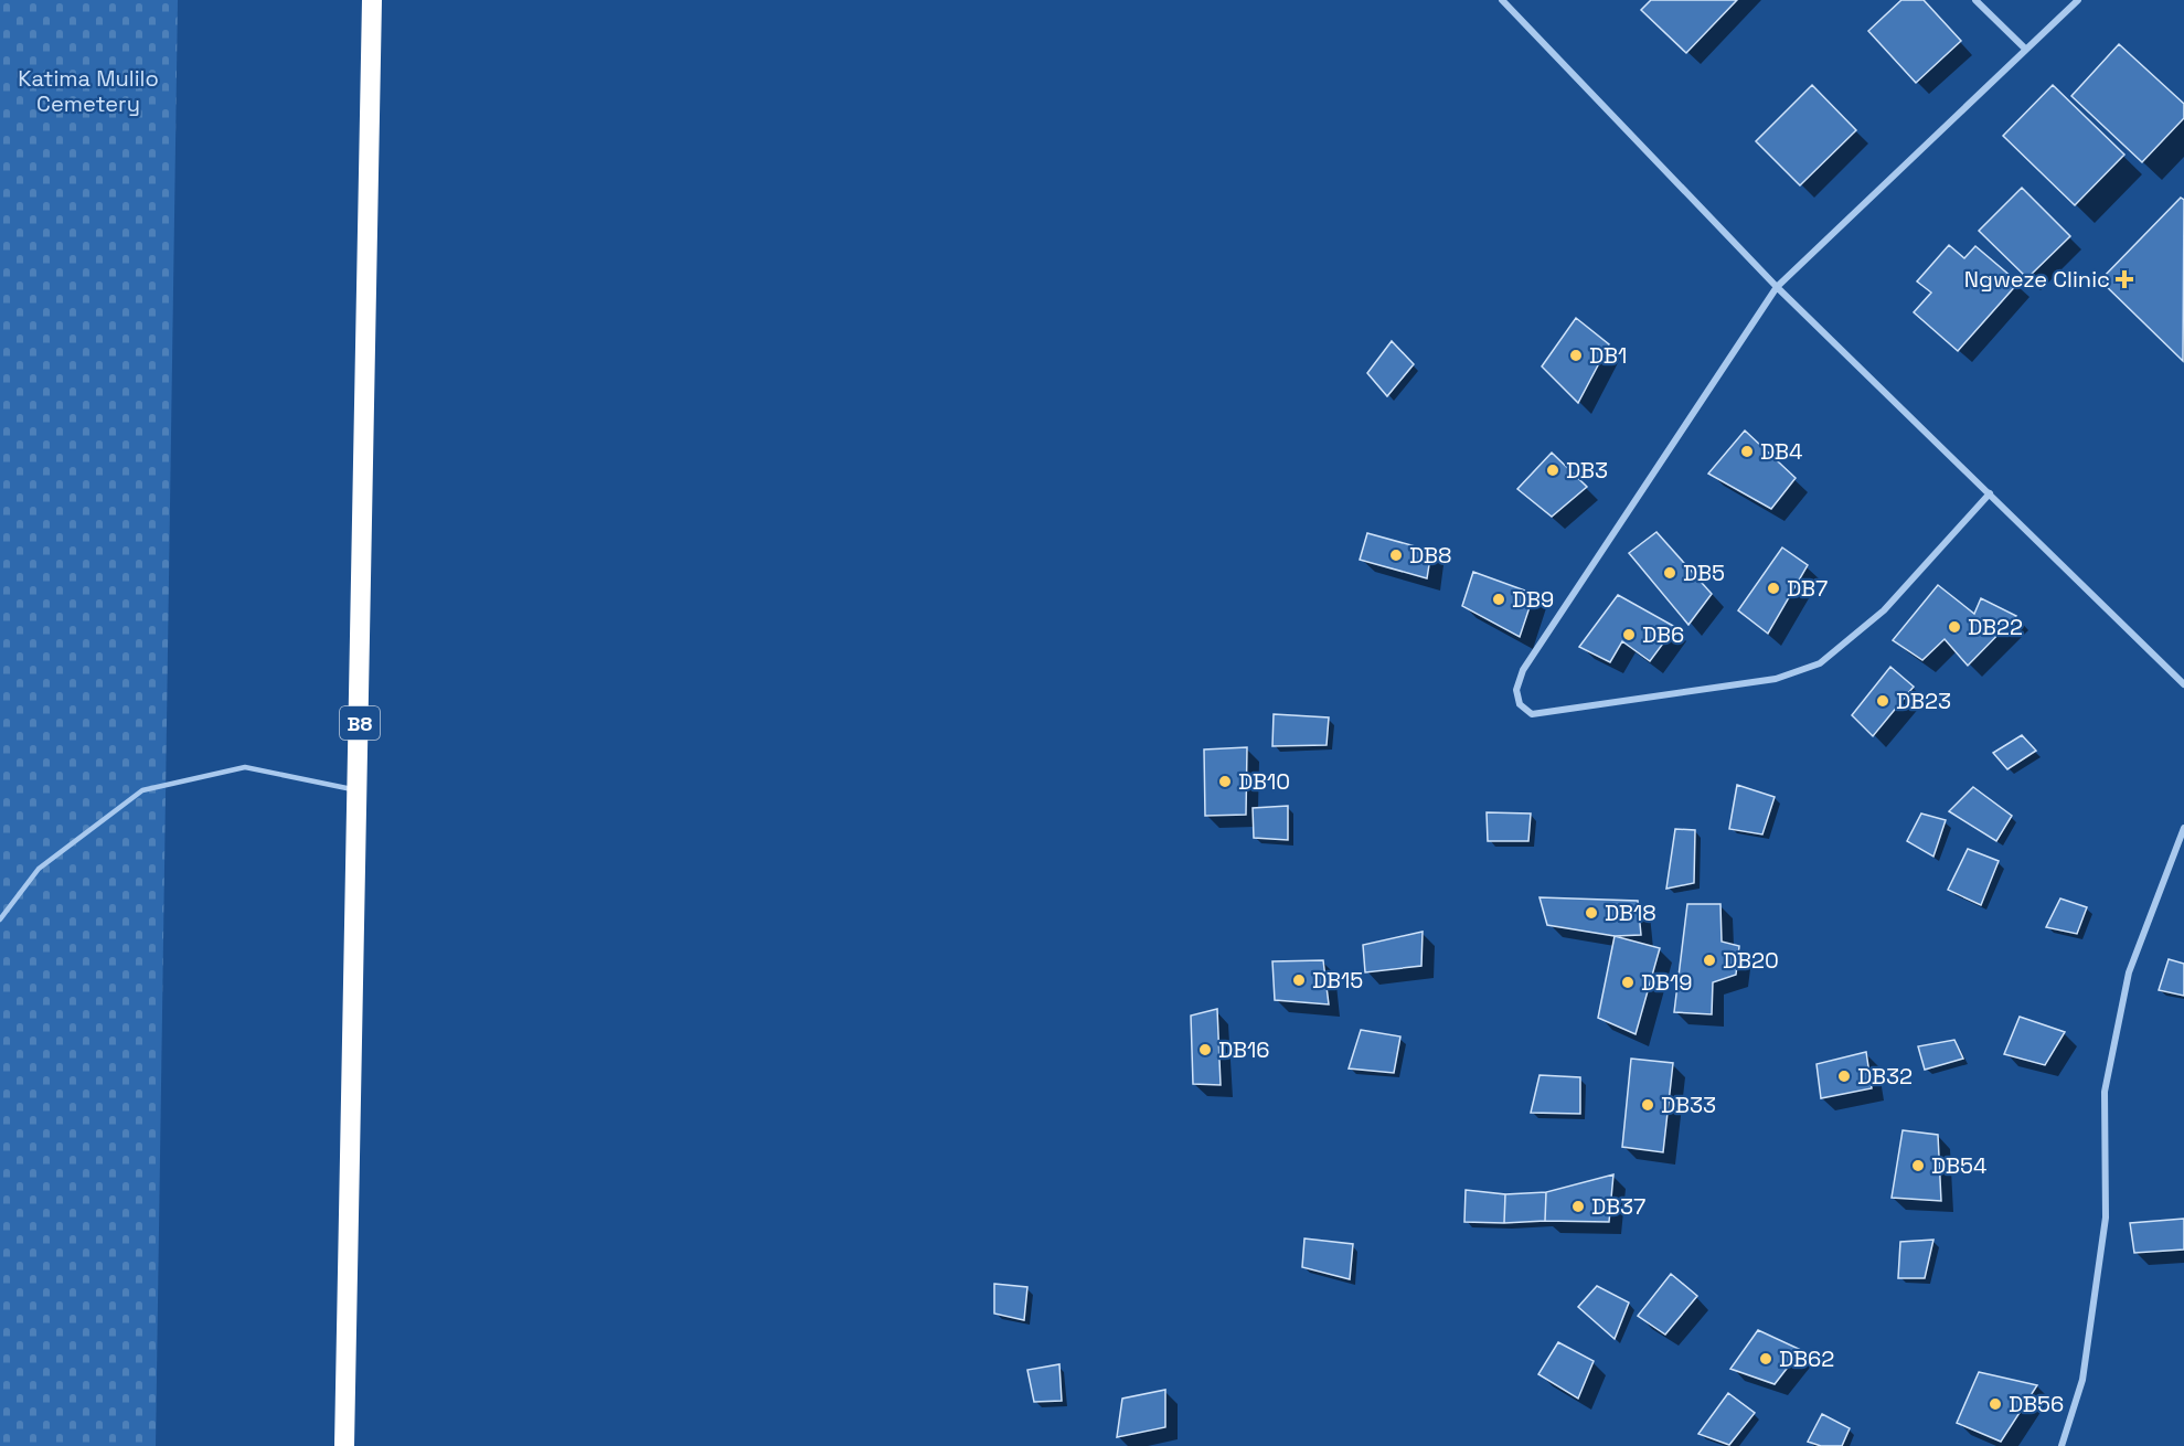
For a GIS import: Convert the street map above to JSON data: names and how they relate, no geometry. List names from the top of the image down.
{
  "streets": {
    "highway": ["B8"]
  },
  "parks": ["Katima Mulilo Cemetery"],
  "places": {
    "health": ["Ngweze Clinic"],
    "other": [
      "DB1",
      "DB4",
      "DB3",
      "DB8",
      "DB5",
      "DB7",
      "DB9",
      "DB22",
      "DB6",
      "DB23",
      "DB10",
      "DB18",
      "DB20",
      "DB15",
      "DB19",
      "DB16",
      "DB32",
      "DB33",
      "DB54",
      "DB37",
      "DB62",
      "DB56"
    ]
  }
}
